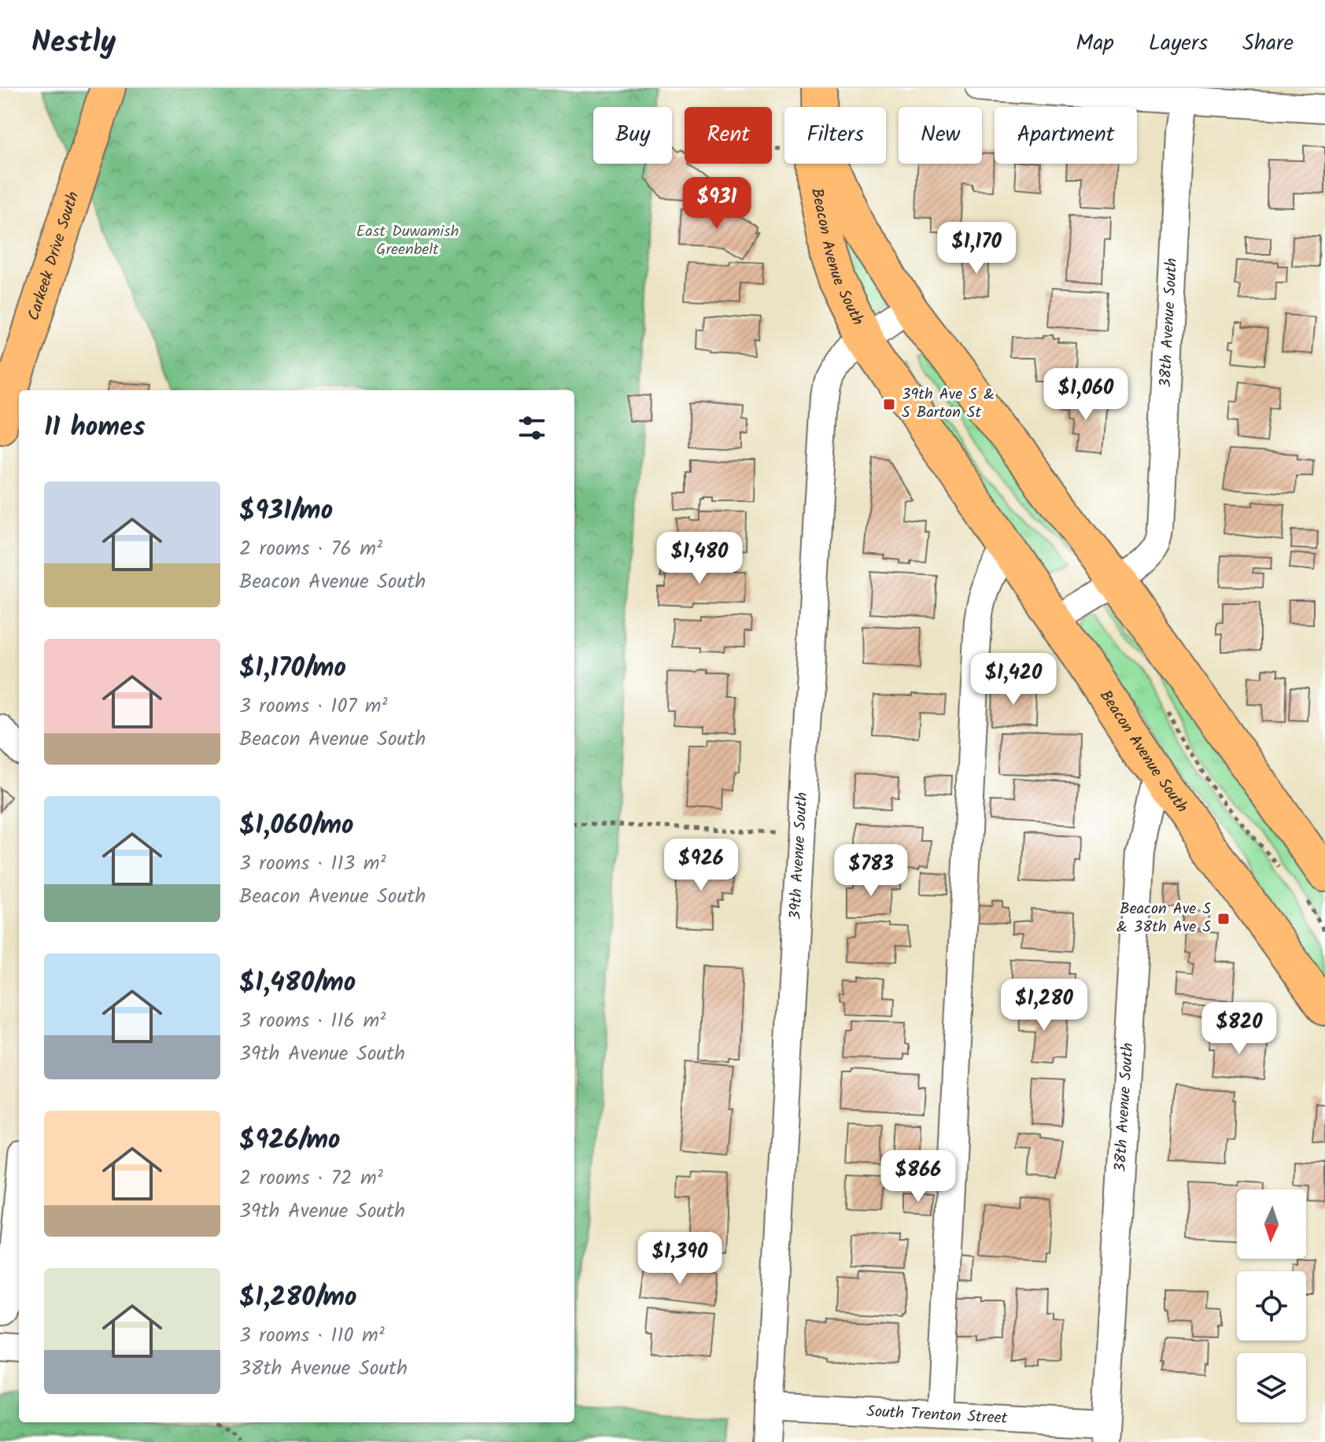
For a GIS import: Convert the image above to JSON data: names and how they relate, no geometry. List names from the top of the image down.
{
  "streets": {
    "main road": ["Carkeek Drive South", "Beacon Avenue South"],
    "street": ["38th Avenue South", "39th Avenue South", "South Trenton Street"]
  },
  "crossings": [
    ["Beacon Avenue South", "38th Avenue South"],
    ["Beacon Avenue South", "39th Avenue South"],
    ["38th Avenue South", "South Trenton Street"],
    ["39th Avenue South", "South Trenton Street"]
  ],
  "parks": ["East Duwamish Greenbelt"],
  "places": {
    "transit": ["39th Ave S & S Barton St", "Beacon Ave S & 38th Ave S"]
  },
  "north": "bottom",
  "page": {
    "header": "Nestly",
    "nav": ["Map", "Layers", "Share"],
    "chip": [
      "Buy",
      "Rent",
      "Filters",
      "New",
      "Apartment"
    ],
    "price": [
      "$931",
      "$1,170",
      "$1,060",
      "$1,480",
      "$1,420",
      "$926",
      "$783",
      "$1,280",
      "$820",
      "$866",
      "$1,390"
    ],
    "heading": "11 homes",
    "list": [
      {
        "name": "$931/mo",
        "note": "2 rooms · 76 m² · Beacon Avenue South"
      },
      {
        "name": "$1,170/mo",
        "note": "3 rooms · 107 m² · Beacon Avenue South"
      },
      {
        "name": "$1,060/mo",
        "note": "3 rooms · 113 m² · Beacon Avenue South"
      },
      {
        "name": "$1,480/mo",
        "note": "3 rooms · 116 m² · 39th Avenue South"
      },
      {
        "name": "$926/mo",
        "note": "2 rooms · 72 m² · 39th Avenue South"
      },
      {
        "name": "$1,280/mo",
        "note": "3 rooms · 110 m² · 38th Avenue South"
      }
    ]
  }
}
